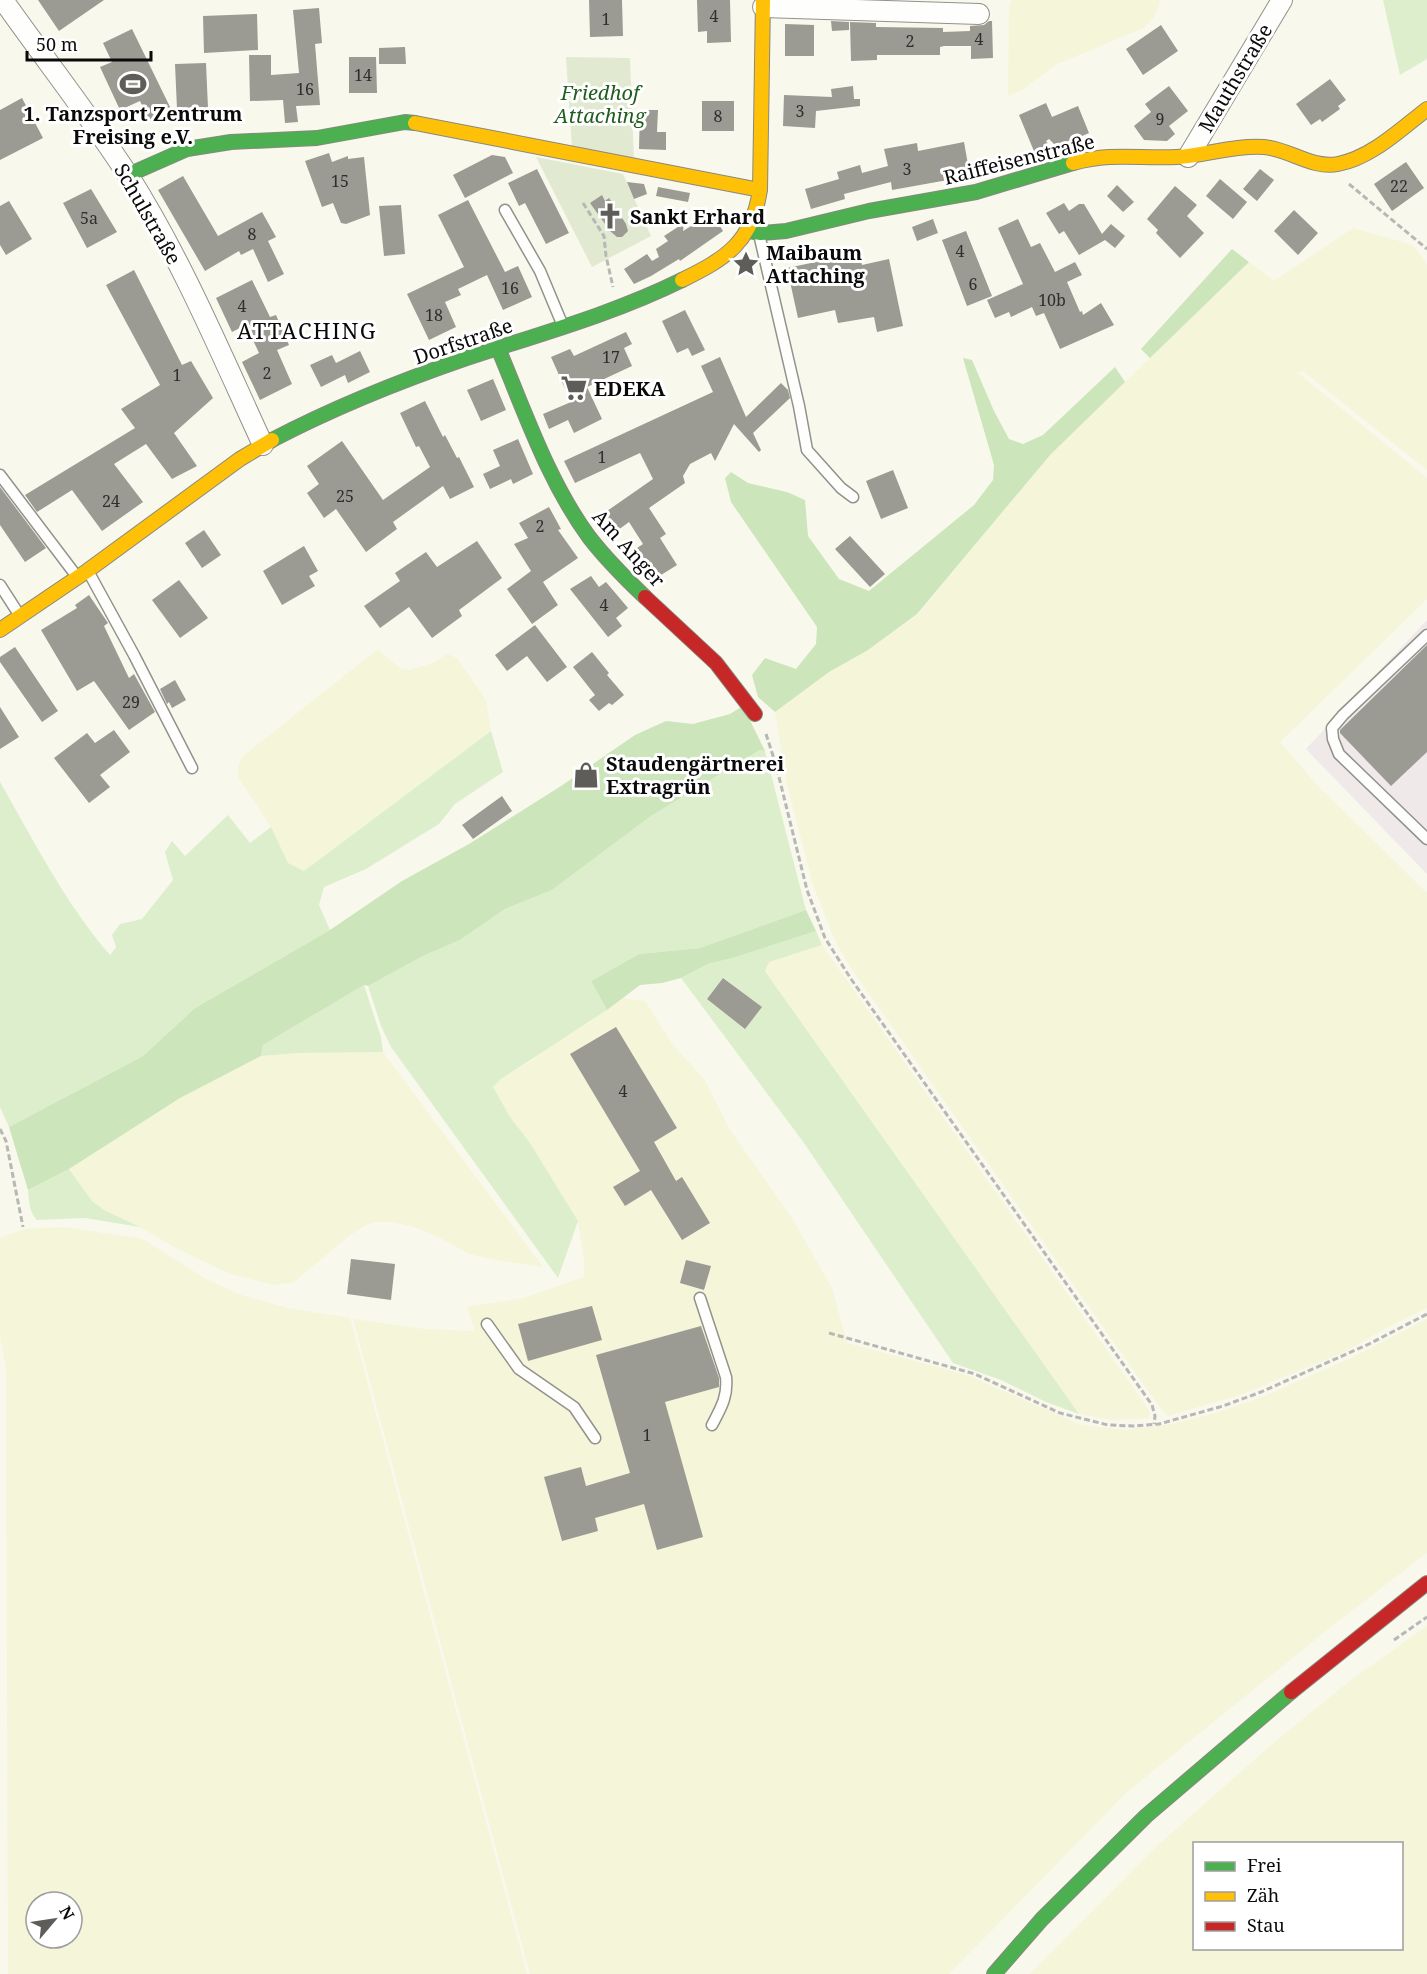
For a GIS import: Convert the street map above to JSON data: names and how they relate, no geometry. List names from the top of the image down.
{
  "streets": {
    "street": [
      "Mauthstraße",
      "Raiffeisenstraße",
      "Schulstraße",
      "Dorfstraße",
      "Am Anger"
    ]
  },
  "crossings": [
    ["Mauthstraße", "Raiffeisenstraße"],
    ["Raiffeisenstraße", "Dorfstraße"],
    ["Schulstraße", "Dorfstraße"],
    ["Dorfstraße", "Am Anger"]
  ],
  "districts": ["ATTACHING"],
  "parks": ["Friedhof Attaching"],
  "places": {
    "sports": ["1. Tanzsport Zentrum Freising e.V."],
    "church": ["Sankt Erhard"],
    "place": ["Maibaum Attaching"],
    "supermarket": ["EDEKA"],
    "shop": ["Staudengärtnerei Extragrün"]
  },
  "house_numbers": [
    "4",
    "1",
    "4",
    "2",
    "14",
    "16",
    "3",
    "8",
    "9",
    "3",
    "15",
    "22",
    "5a",
    "8",
    "4",
    "6",
    "16",
    "10b",
    "4",
    "18",
    "17",
    "2",
    "1",
    "1",
    "25",
    "24",
    "2",
    "4",
    "29",
    "4",
    "1"
  ],
  "legend": ["Frei", "Zäh", "Stau"],
  "scale_bar": "50 m",
  "north": "top right"
}
